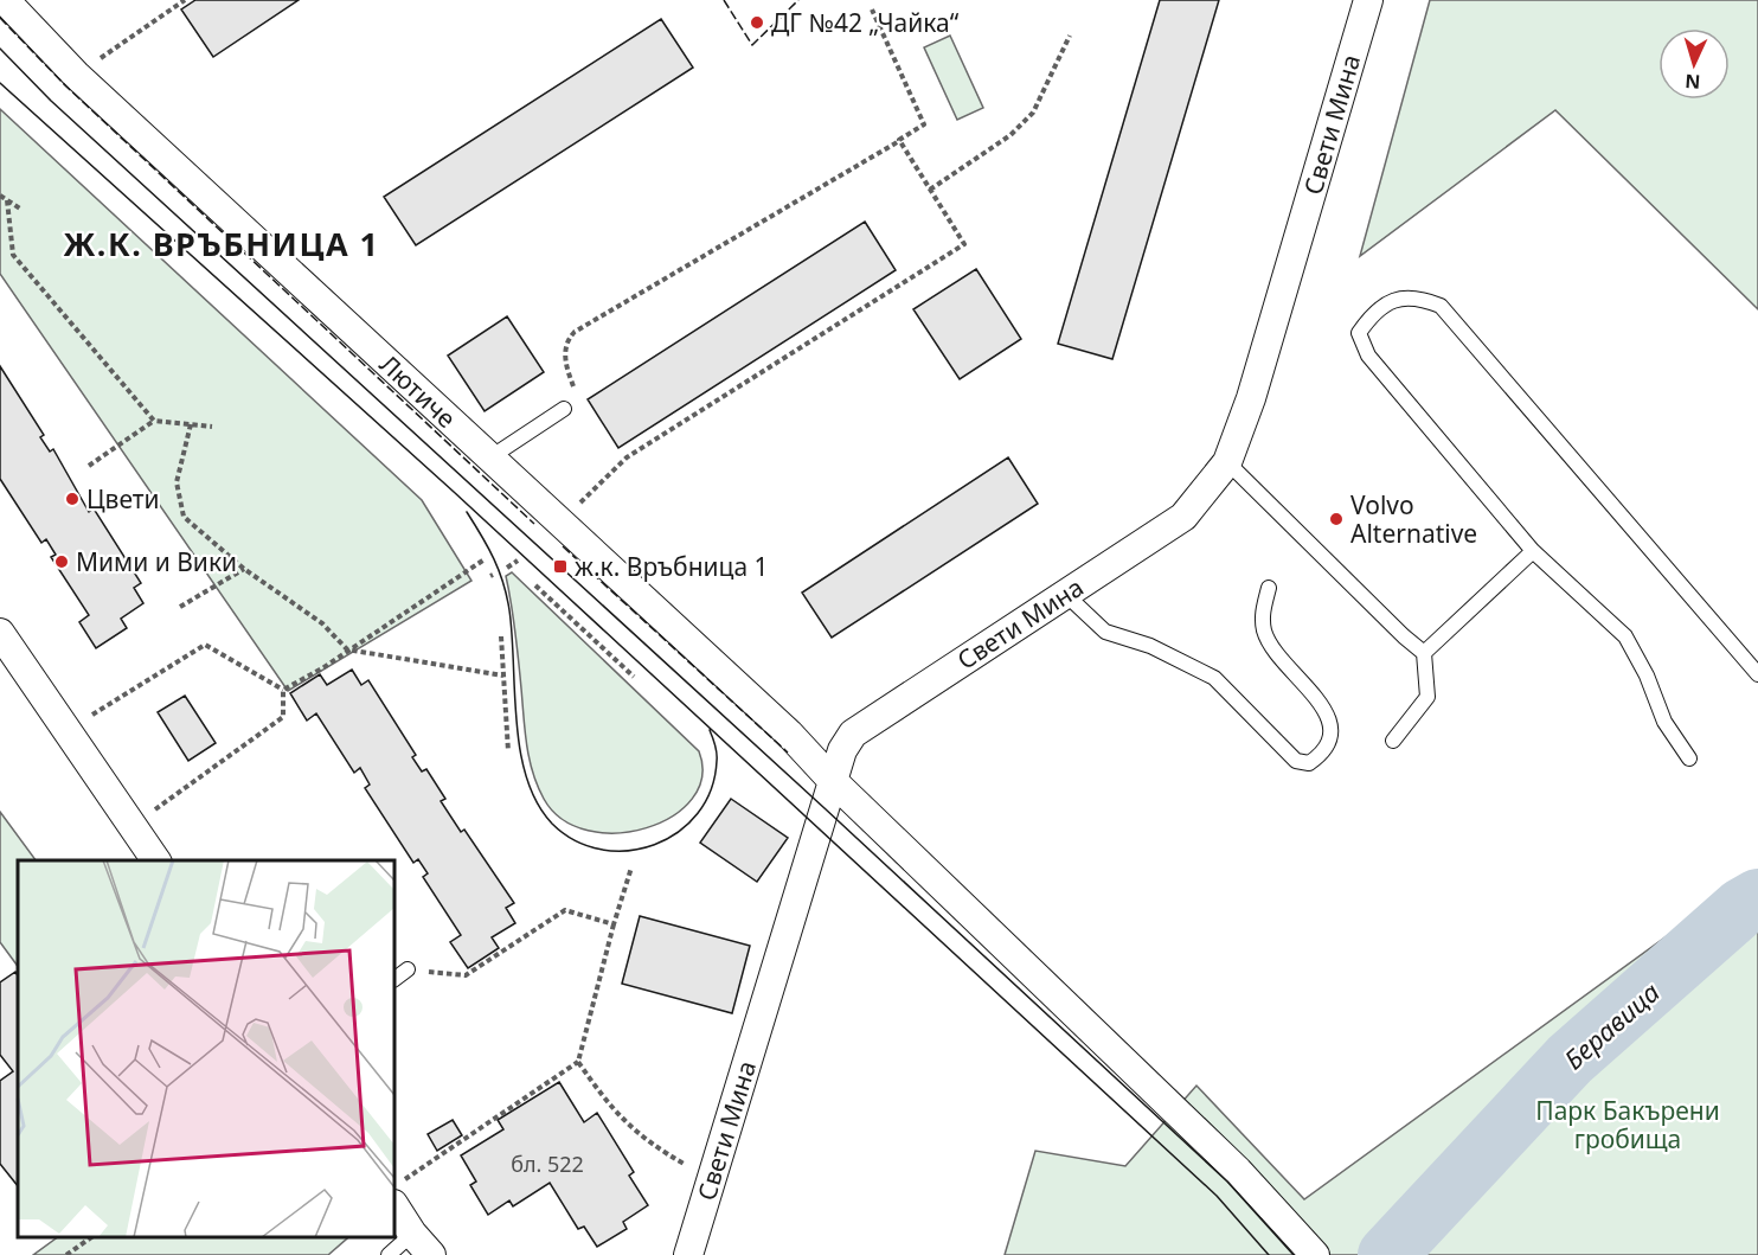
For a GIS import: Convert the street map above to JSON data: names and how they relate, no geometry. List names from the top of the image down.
{
  "streets": {
    "street": ["Свети Мина", "Лютиче"]
  },
  "crossings": [
    ["Свети Мина", "Лютиче"]
  ],
  "districts": ["Ж.К. ВРЪБНИЦА 1"],
  "water": ["Беравица"],
  "parks": ["Парк Бакърени гробища"],
  "places": {
    "other": [
      "ДГ №42 „Чайка“",
      "Цвети",
      "Volvo Alternative",
      "Мими и Вики"
    ],
    "transit": ["ж.к. Връбница 1"]
  },
  "house_numbers": ["бл. 522"],
  "north": "bottom"
}
